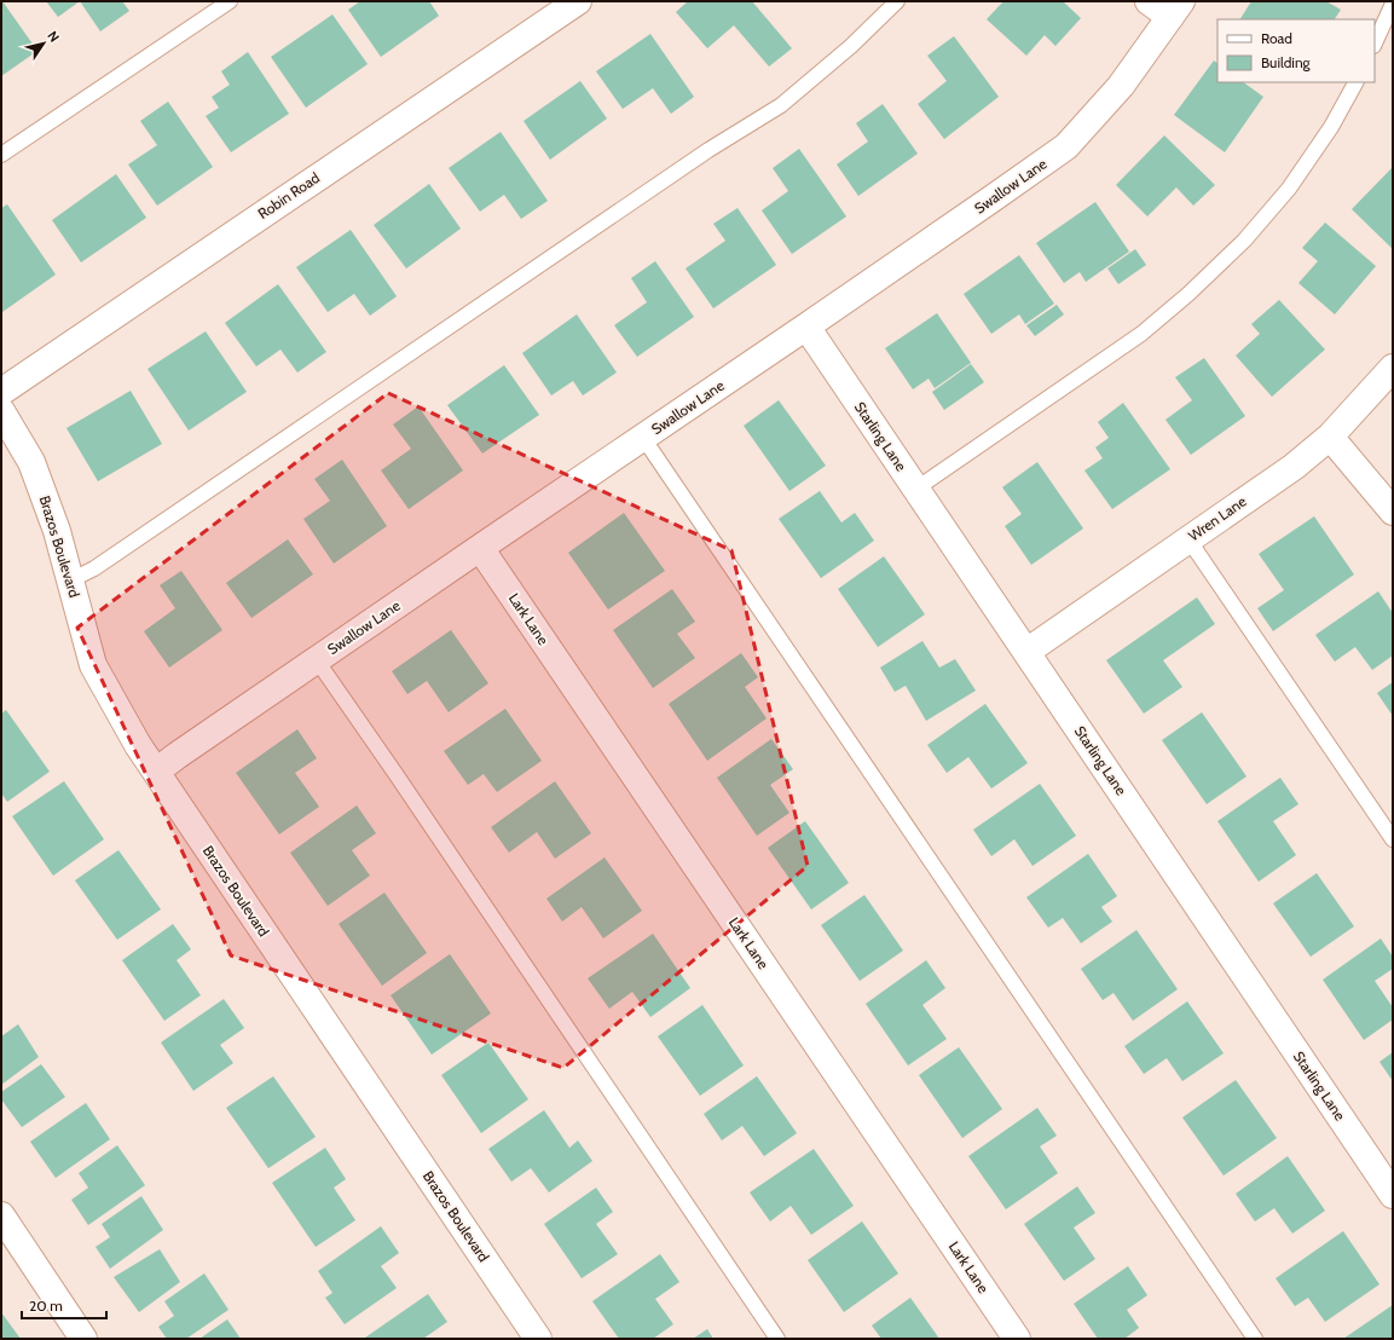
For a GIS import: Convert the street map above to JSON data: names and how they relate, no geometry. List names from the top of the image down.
{
  "streets": {
    "street": [
      "Swallow Lane",
      "Robin Road",
      "Starling Lane",
      "Wren Lane",
      "Brazos Boulevard",
      "Lark Lane"
    ]
  },
  "crossings": [
    ["Swallow Lane", "Starling Lane"],
    ["Swallow Lane", "Brazos Boulevard"],
    ["Swallow Lane", "Lark Lane"],
    ["Starling Lane", "Wren Lane"]
  ],
  "legend": ["Road", "Building"],
  "scale_bar": "20 m",
  "north": "top right"
}
